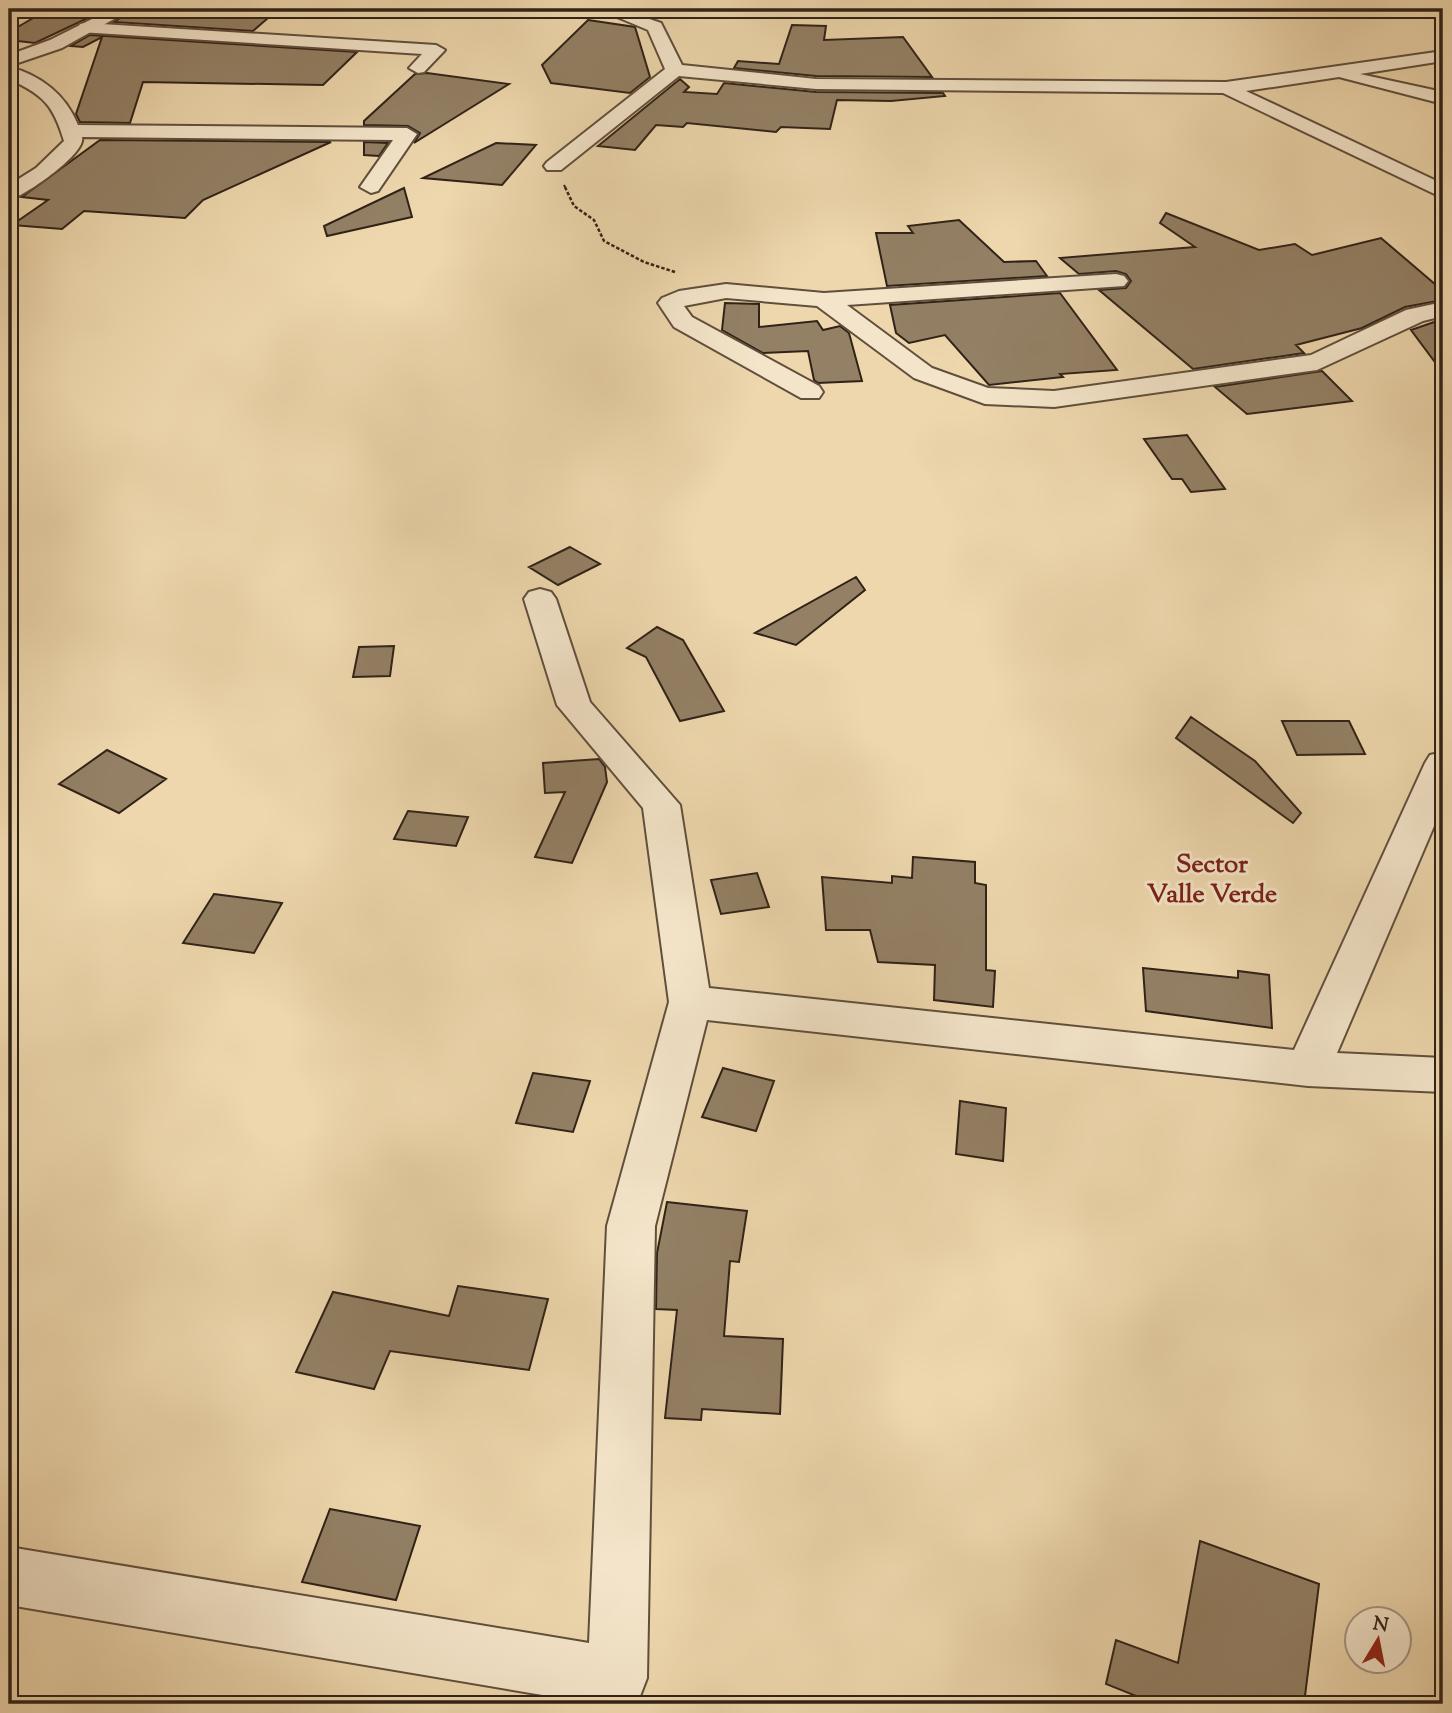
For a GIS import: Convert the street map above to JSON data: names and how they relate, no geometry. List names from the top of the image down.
{
  "districts": ["Sector Valle Verde"],
  "north": "top"
}
